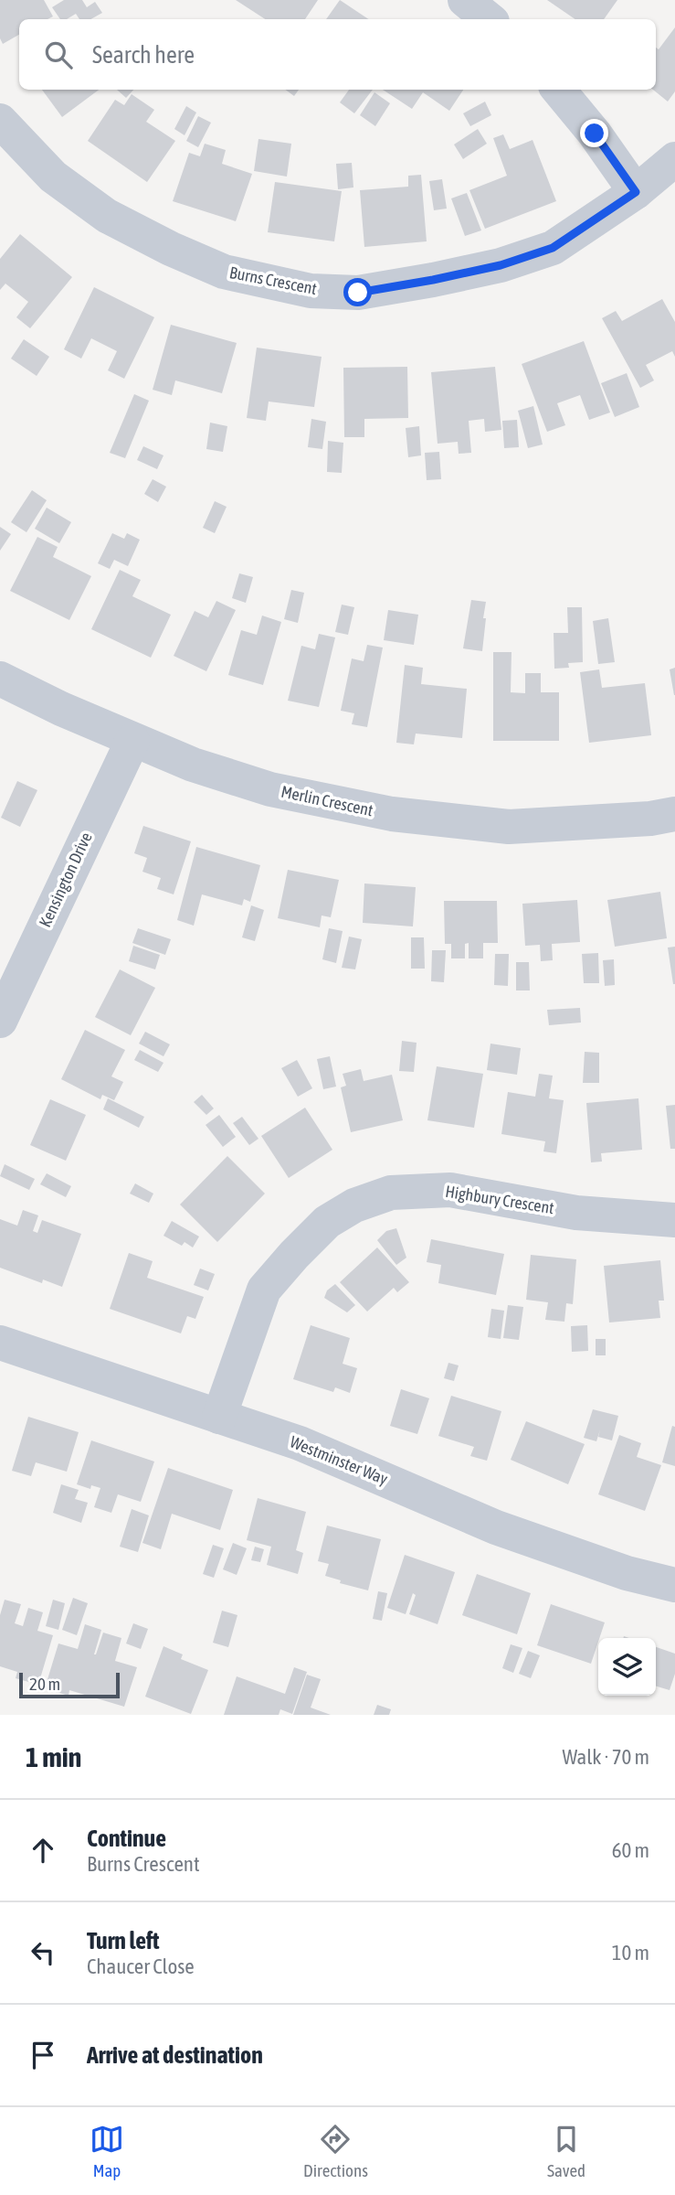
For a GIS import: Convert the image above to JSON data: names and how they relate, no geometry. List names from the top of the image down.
{
  "streets": {
    "street": [
      "Burns Crescent",
      "Merlin Crescent",
      "Kensington Drive",
      "Highbury Crescent",
      "Westminster Way"
    ]
  },
  "crossings": [
    ["Merlin Crescent", "Kensington Drive"],
    ["Highbury Crescent", "Westminster Way"]
  ],
  "scale_bar": "20 m",
  "page": {
    "search": "Search here",
    "scale": "20 m",
    "heading": ["1 min", "Walk · 70 m"],
    "list": [
      ["Continue", "Burns Crescent", "60 m"],
      ["Turn left", "Chaucer Close", "10 m"],
      "Arrive at destination"
    ],
    "nav": ["Map", "Directions", "Saved"]
  }
}
